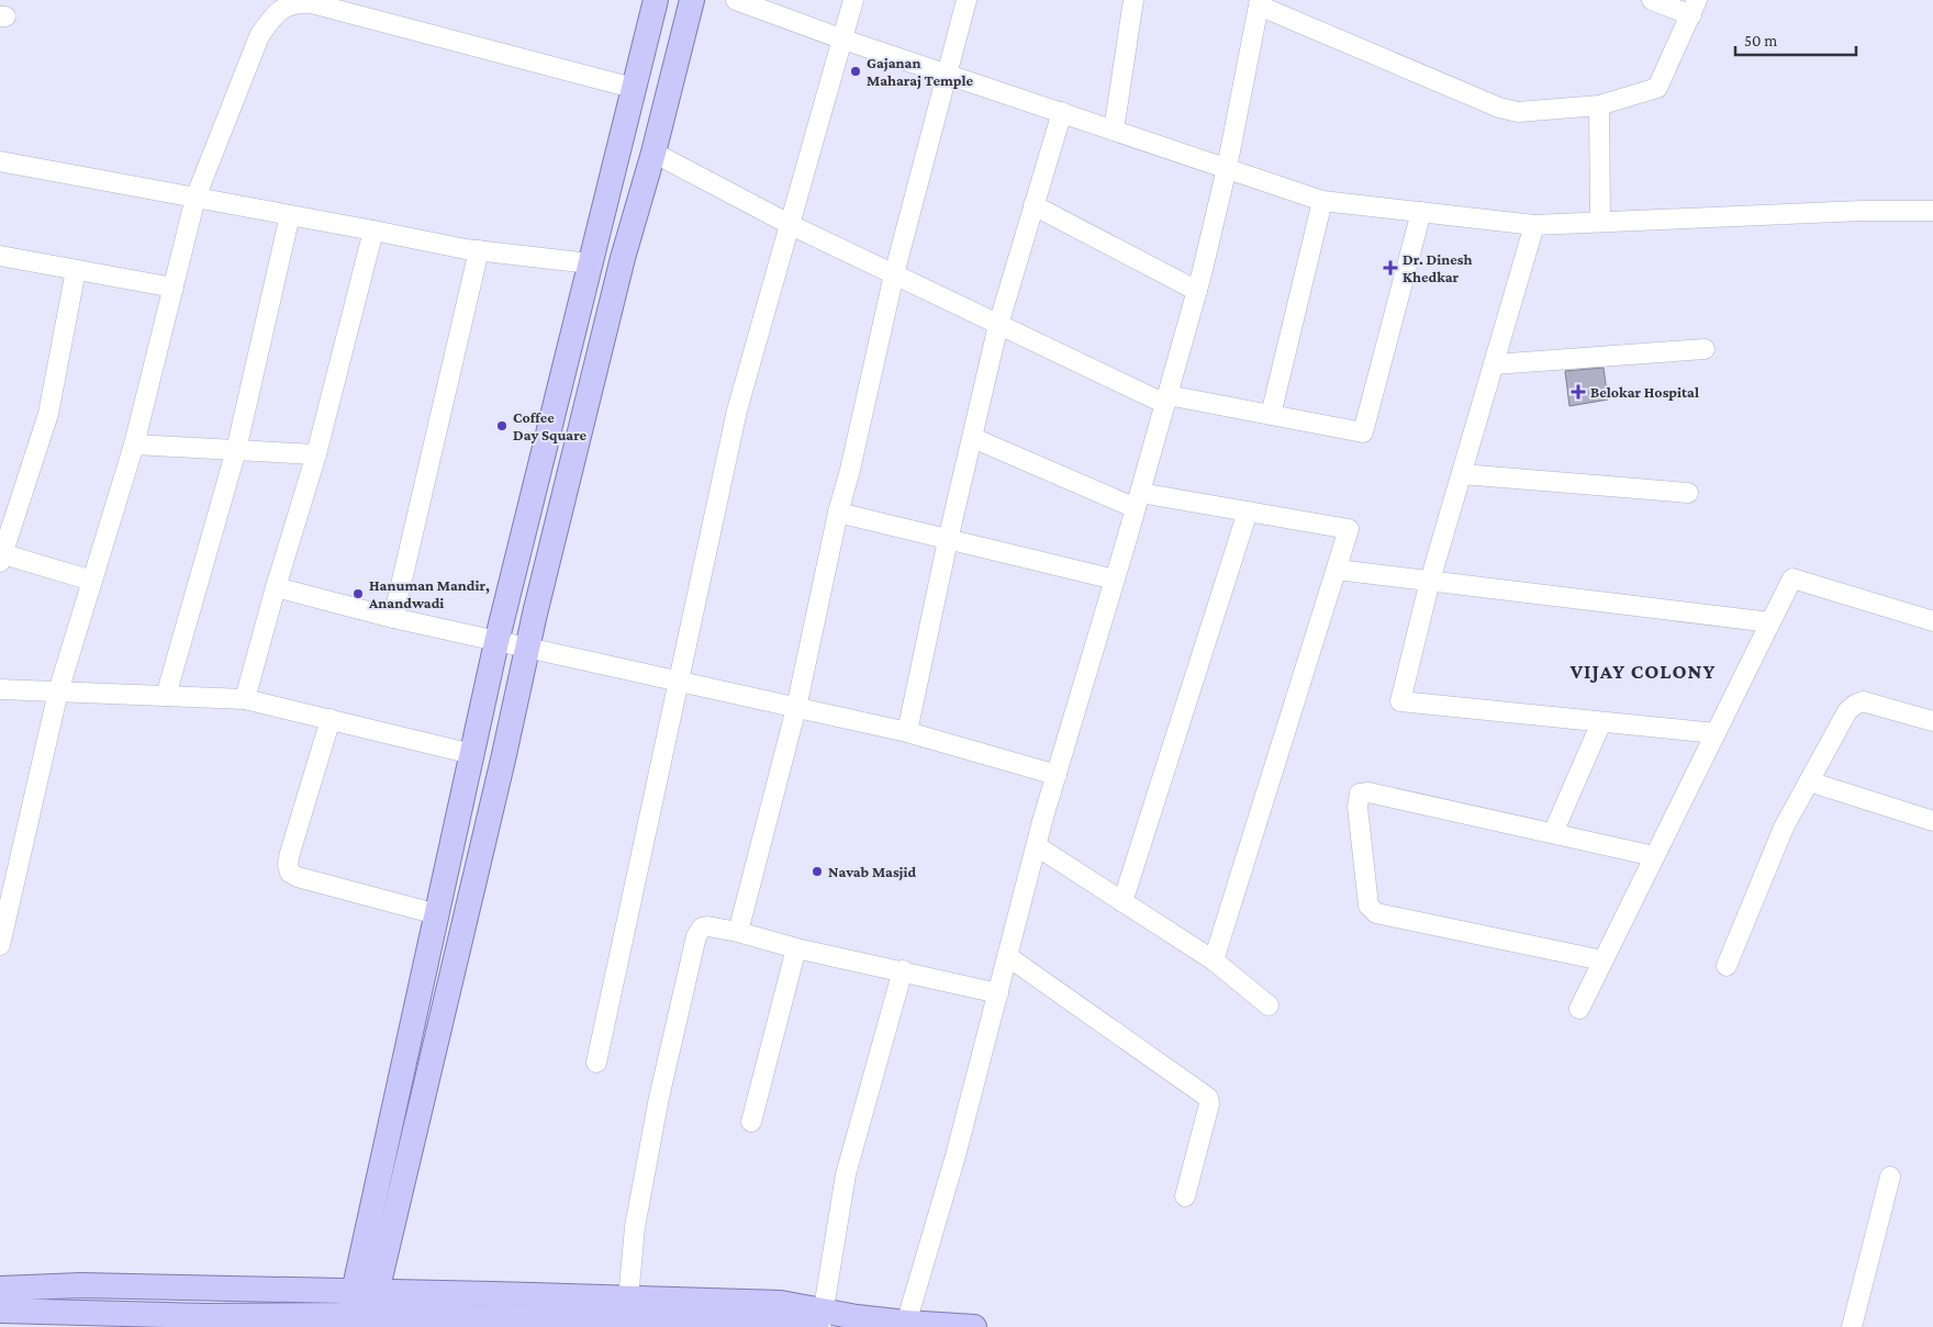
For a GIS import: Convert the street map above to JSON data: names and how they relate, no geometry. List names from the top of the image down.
{
  "districts": ["VIJAY COLONY"],
  "places": {
    "other": [
      "Gajanan Maharaj Temple",
      "Coffee Day Square",
      "Hanuman Mandir, Anandwadi",
      "Navab Masjid"
    ],
    "health": ["Dr. Dinesh Khedkar", "Belokar Hospital"]
  },
  "scale_bar": "50 m"
}
